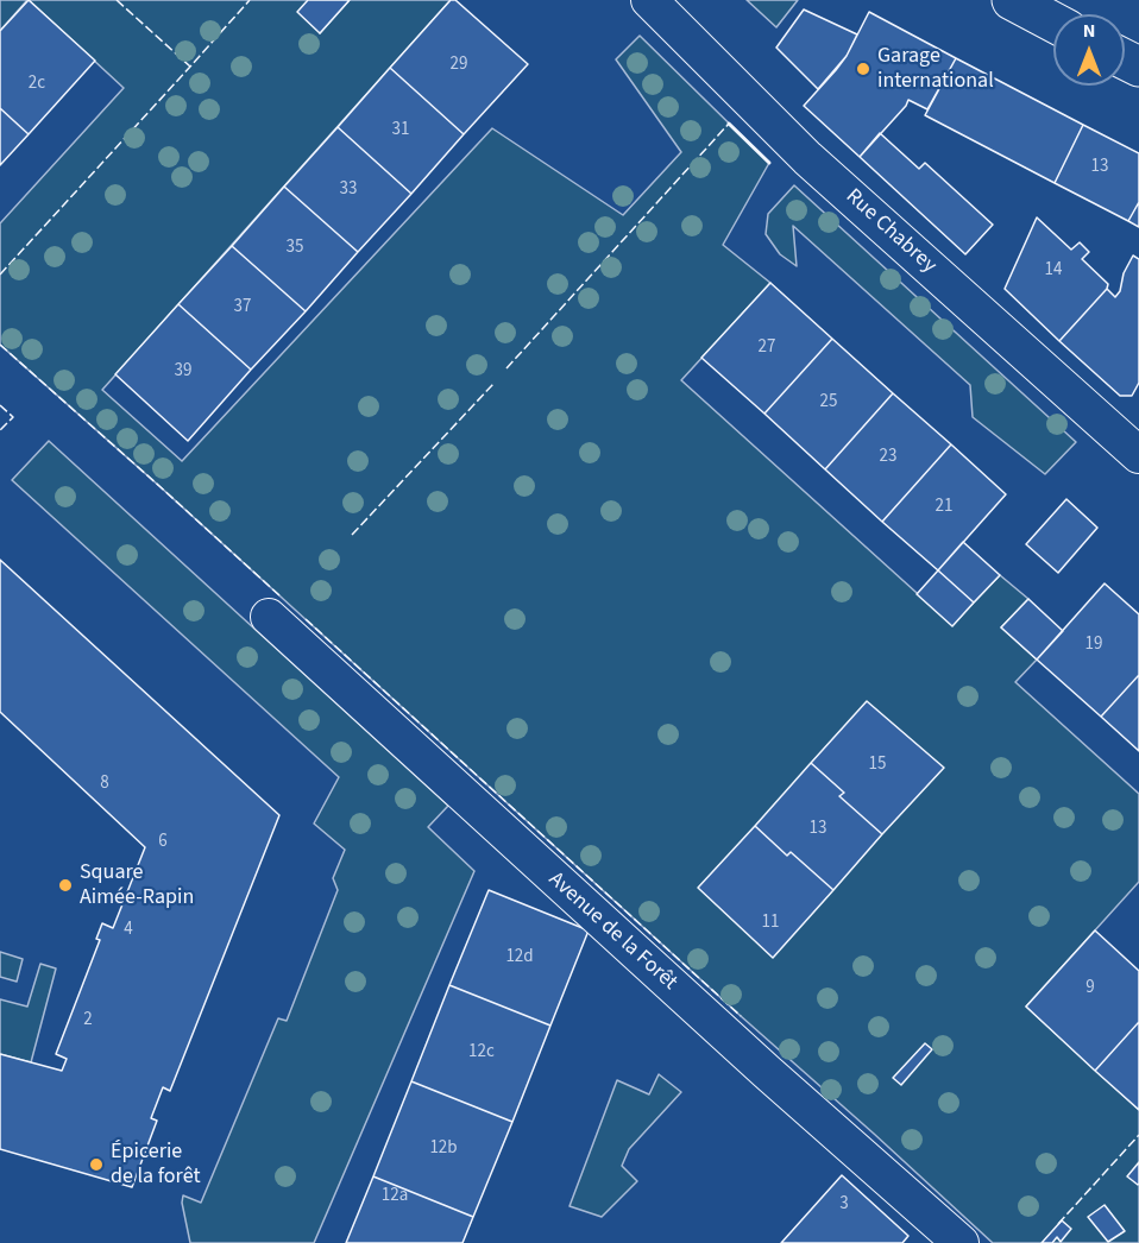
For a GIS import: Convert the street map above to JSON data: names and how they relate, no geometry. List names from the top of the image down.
{
  "streets": {
    "street": ["Rue Chabrey", "Avenue de la Forêt"]
  },
  "places": ["Garage international", "Square Aimée-Rapin", "Épicerie de la forêt"],
  "house_numbers": [
    "29",
    "2c",
    "31",
    "13",
    "33",
    "35",
    "14",
    "37",
    "27",
    "39",
    "25",
    "23",
    "21",
    "19",
    "15",
    "8",
    "13",
    "6",
    "11",
    "4",
    "12d",
    "9",
    "2",
    "12c",
    "12b",
    "12a",
    "3"
  ],
  "north": "top"
}
